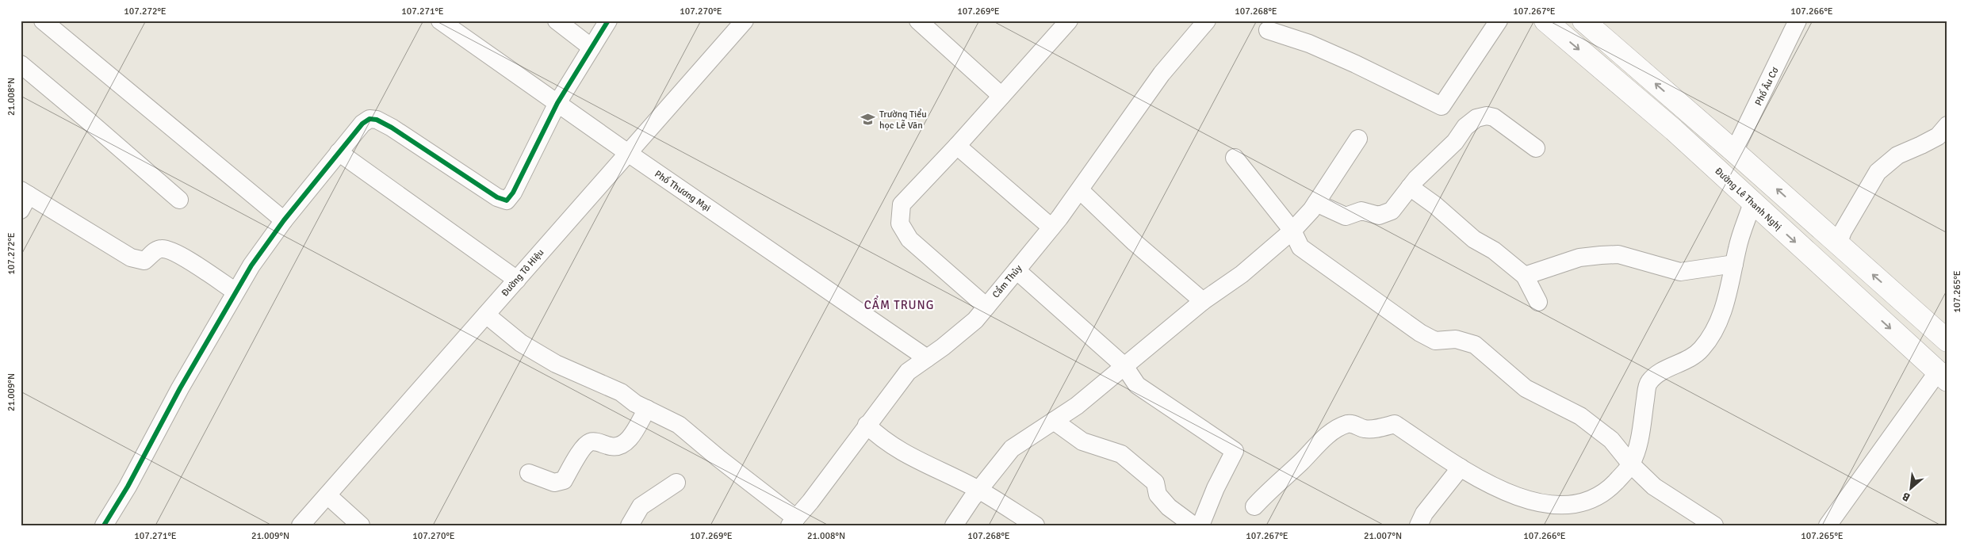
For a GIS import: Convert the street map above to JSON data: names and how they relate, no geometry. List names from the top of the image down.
{
  "streets": {
    "highway": ["Đường Lê Thanh Nghị"],
    "street": [
      "Phố Âu Cơ",
      "Phố Thương Mại",
      "Đường Tô Hiệu",
      "Cẩm Thủy"
    ]
  },
  "crossings": [
    ["Phố Thương Mại", "Đường Tô Hiệu"],
    ["Phố Thương Mại", "Cẩm Thủy"]
  ],
  "districts": ["CẨM TRUNG"],
  "places": {
    "school or university": ["Trường Tiểu học Lễ Văn"]
  },
  "north": "bottom left",
  "coordinates": [
    "107.272°E",
    "107.271°E",
    "107.270°E",
    "107.269°E",
    "107.268°E",
    "107.267°E",
    "107.266°E",
    "21.008°N",
    "107.265°E",
    "21.009°N",
    "21.007°N"
  ]
}
